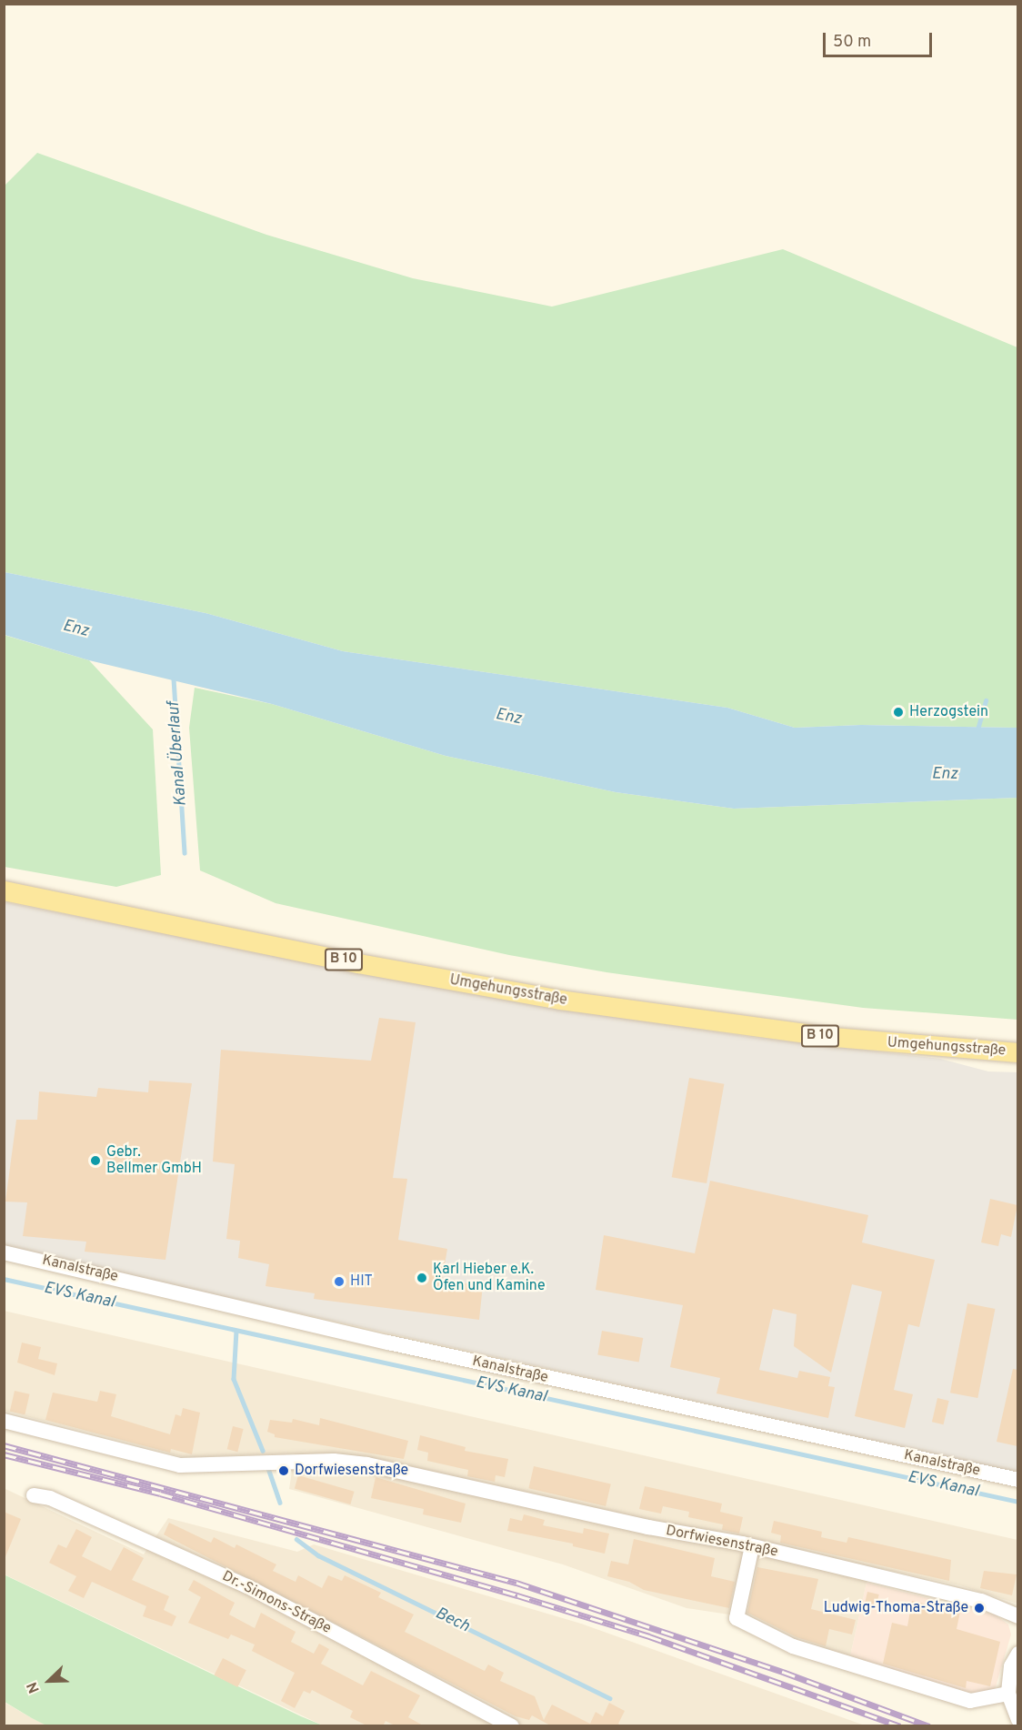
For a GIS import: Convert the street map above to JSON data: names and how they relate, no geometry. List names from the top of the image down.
{
  "streets": {
    "main road": ["B 10", "Umgehungsstraße"],
    "street": ["Kanalstraße", "Dorfwiesenstraße", "Dr.-Simons-Straße"]
  },
  "water": [
    "Enz",
    "Kanal Überlauf",
    "EVS Kanal",
    "Bech"
  ],
  "places": [
    "Herzogstein",
    "Gebr. Bellmer GmbH",
    "Karl Hieber e.K. Öfen und Kamine",
    "HIT",
    "Dorfwiesenstraße",
    "Ludwig-Thoma-Straße"
  ],
  "scale_bar": "50 m",
  "north": "bottom left"
}
